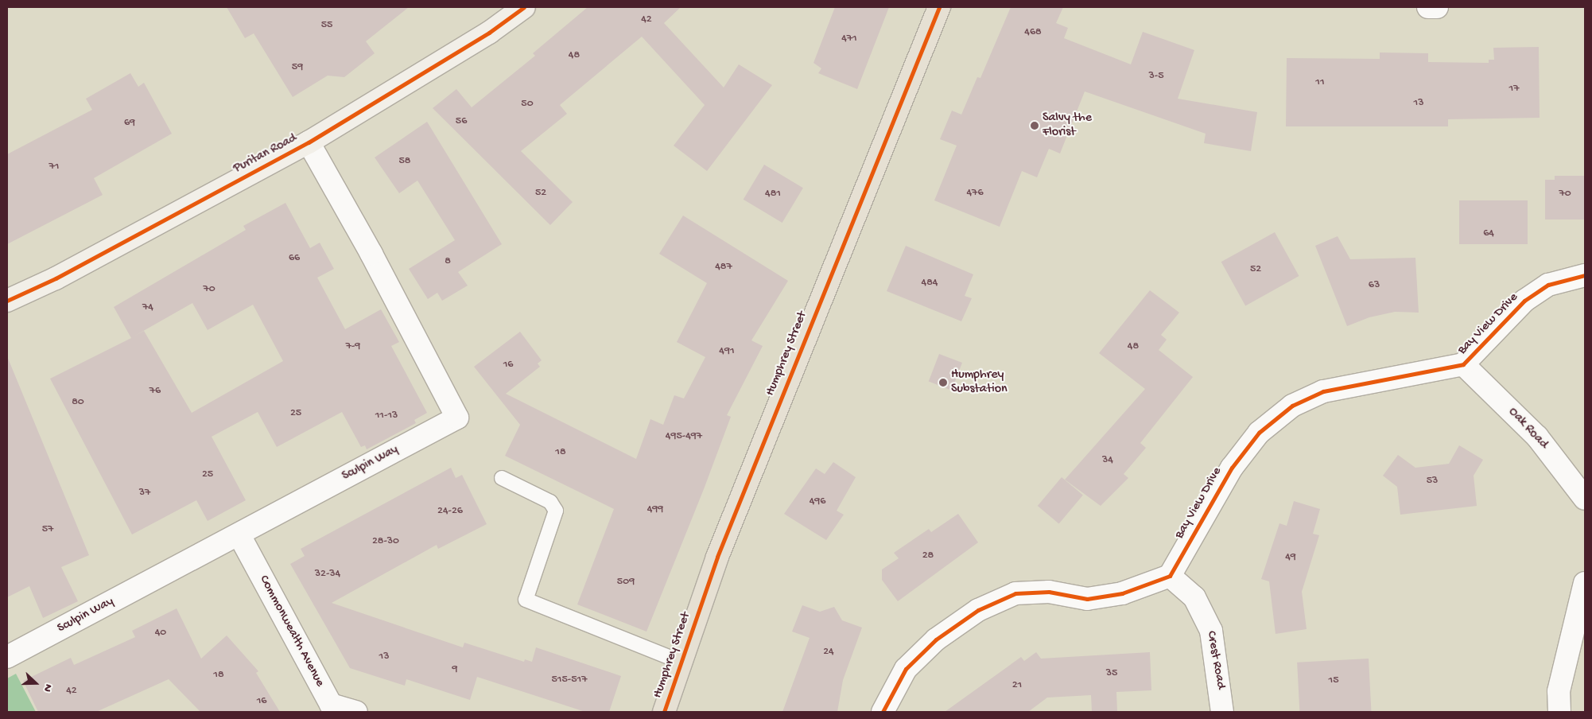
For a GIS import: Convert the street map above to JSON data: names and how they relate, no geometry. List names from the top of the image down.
{
  "streets": {
    "main road": ["Humphrey Street"],
    "street": [
      "Puritan Road",
      "Bay View Drive",
      "Oak Road",
      "Sculpin Way",
      "Commonwealth Avenue",
      "Crest Road"
    ]
  },
  "crossings": [
    ["Puritan Road", "Sculpin Way"],
    ["Bay View Drive", "Oak Road"],
    ["Bay View Drive", "Crest Road"],
    ["Sculpin Way", "Commonwealth Avenue"]
  ],
  "places": ["Salvy the Florist", "Humphrey Substation"],
  "house_numbers": [
    "42",
    "55",
    "468",
    "471",
    "48",
    "59",
    "3-5",
    "11",
    "17",
    "13",
    "50",
    "56",
    "69",
    "58",
    "71",
    "52",
    "476",
    "481",
    "70",
    "64",
    "66",
    "8",
    "487",
    "52",
    "484",
    "63",
    "70",
    "74",
    "7-9",
    "48",
    "491",
    "16",
    "76",
    "80",
    "25",
    "11-13",
    "495-497",
    "18",
    "34",
    "25",
    "53",
    "37",
    "496",
    "499",
    "24-26",
    "57",
    "28-30",
    "28",
    "49",
    "32-34",
    "509",
    "40",
    "24",
    "13",
    "9",
    "35",
    "18",
    "515-517",
    "15",
    "21",
    "42",
    "16"
  ],
  "north": "right"
}
